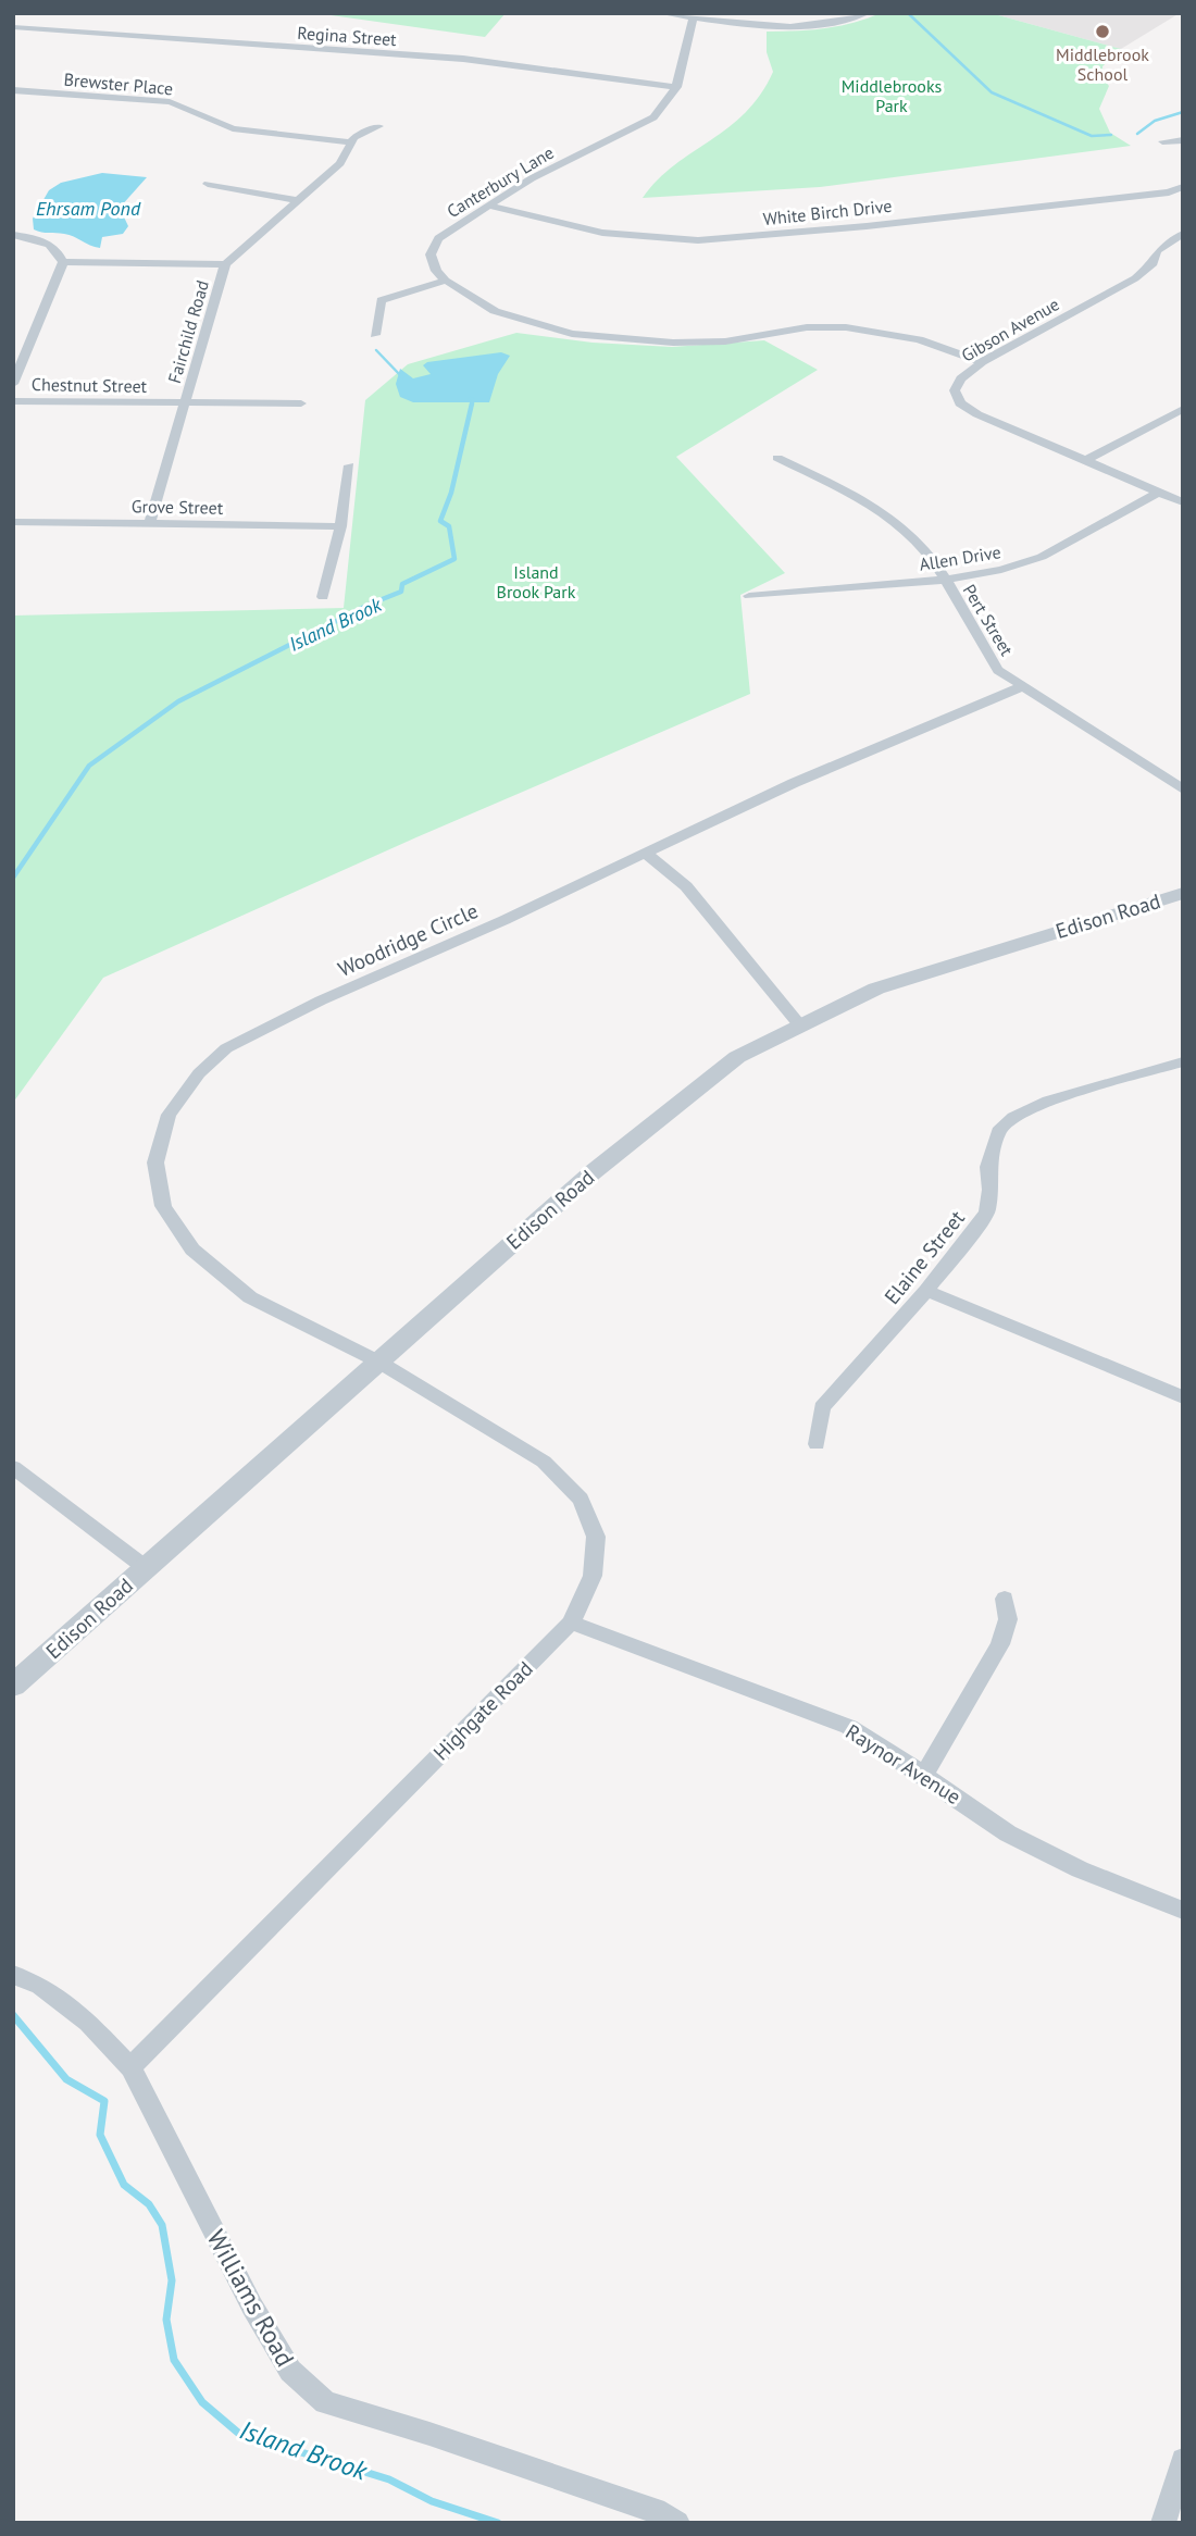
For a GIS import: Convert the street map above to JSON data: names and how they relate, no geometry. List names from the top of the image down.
{
  "streets": {
    "street": [
      "Regina Street",
      "Brewster Place",
      "Canterbury Lane",
      "White Birch Drive",
      "Gibson Avenue",
      "Fairchild Road",
      "Chestnut Street",
      "Grove Street",
      "Allen Drive",
      "Pert Street",
      "Edison Road",
      "Woodridge Circle",
      "Elaine Street",
      "Highgate Road",
      "Raynor Avenue",
      "Williams Road"
    ]
  },
  "crossings": [
    ["Regina Street", "Canterbury Lane"],
    ["Brewster Place", "Fairchild Road"],
    ["Canterbury Lane", "White Birch Drive"],
    ["Gibson Avenue", "Allen Drive"],
    ["Fairchild Road", "Chestnut Street"],
    ["Fairchild Road", "Grove Street"],
    ["Allen Drive", "Pert Street"],
    ["Pert Street", "Woodridge Circle"],
    ["Edison Road", "Woodridge Circle"],
    ["Edison Road", "Highgate Road"],
    ["Woodridge Circle", "Highgate Road"],
    ["Highgate Road", "Raynor Avenue"],
    ["Highgate Road", "Williams Road"]
  ],
  "water": ["Ehrsam Pond", "Island Brook"],
  "parks": ["Middlebrooks Park", "Island Brook Park"],
  "places": ["Middlebrook School"]
}
